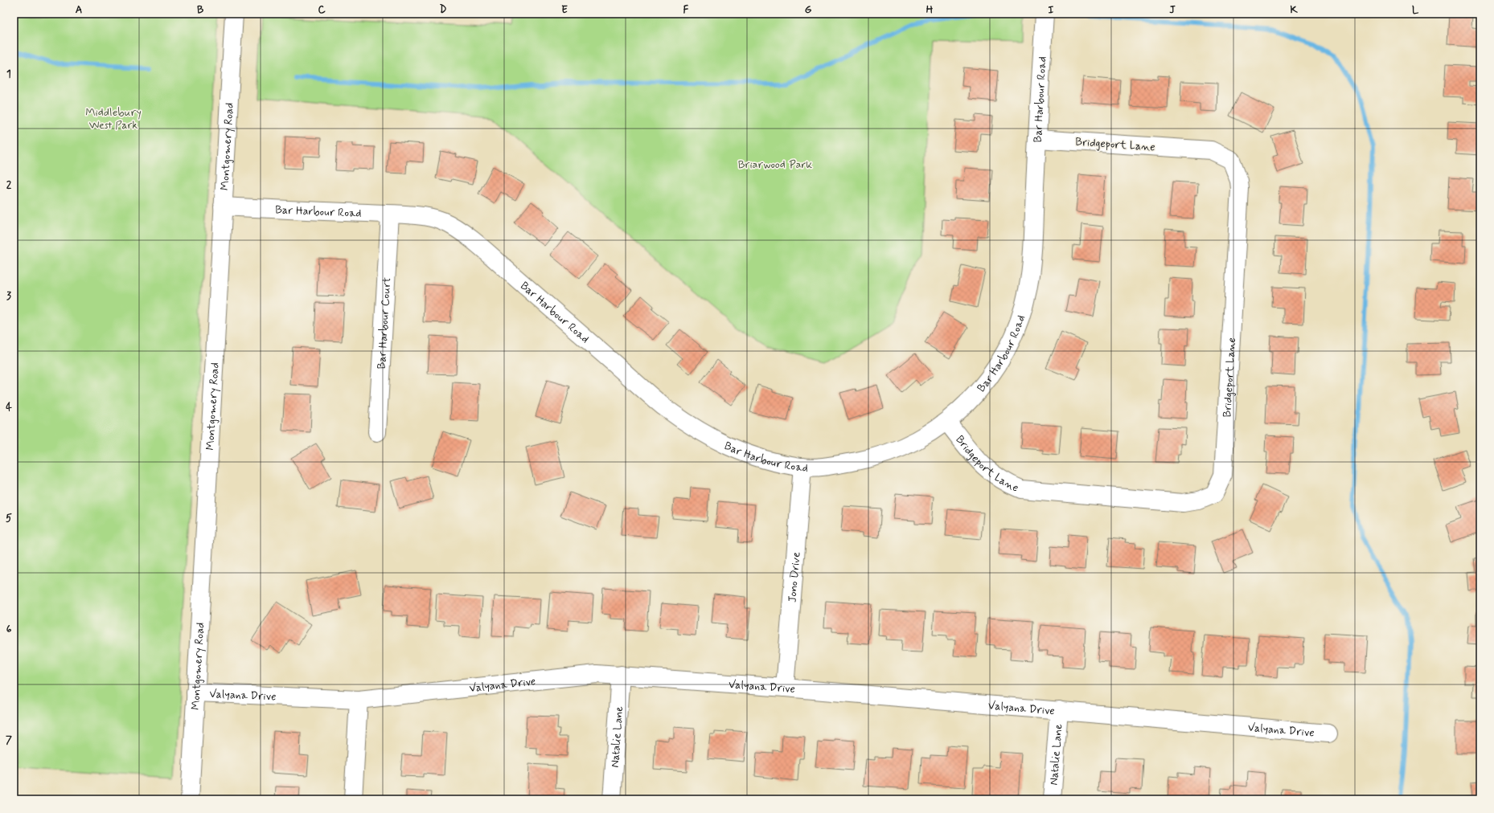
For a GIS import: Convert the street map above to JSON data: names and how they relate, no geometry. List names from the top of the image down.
{
  "streets": {
    "street": [
      "Bar Harbour Road",
      "Bridgeport Lane",
      "Montgomery Road",
      "Bar Harbour Court",
      "Jono Drive",
      "Valyana Drive",
      "Natalie Lane"
    ]
  },
  "crossings": [
    ["Bar Harbour Road", "Bridgeport Lane"],
    ["Bar Harbour Road", "Montgomery Road"],
    ["Bar Harbour Road", "Bar Harbour Court"],
    ["Bar Harbour Road", "Jono Drive"],
    ["Montgomery Road", "Valyana Drive"],
    ["Jono Drive", "Valyana Drive"],
    ["Valyana Drive", "Natalie Lane"]
  ],
  "parks": ["Middlebury West Park", "Briarwood Park"],
  "grid": {
    "columns": [
      "A",
      "B",
      "C",
      "D",
      "E",
      "F",
      "G",
      "H",
      "I",
      "J",
      "K",
      "L"
    ],
    "rows": [
      "1",
      "2",
      "3",
      "4",
      "5",
      "6",
      "7"
    ]
  }
}
